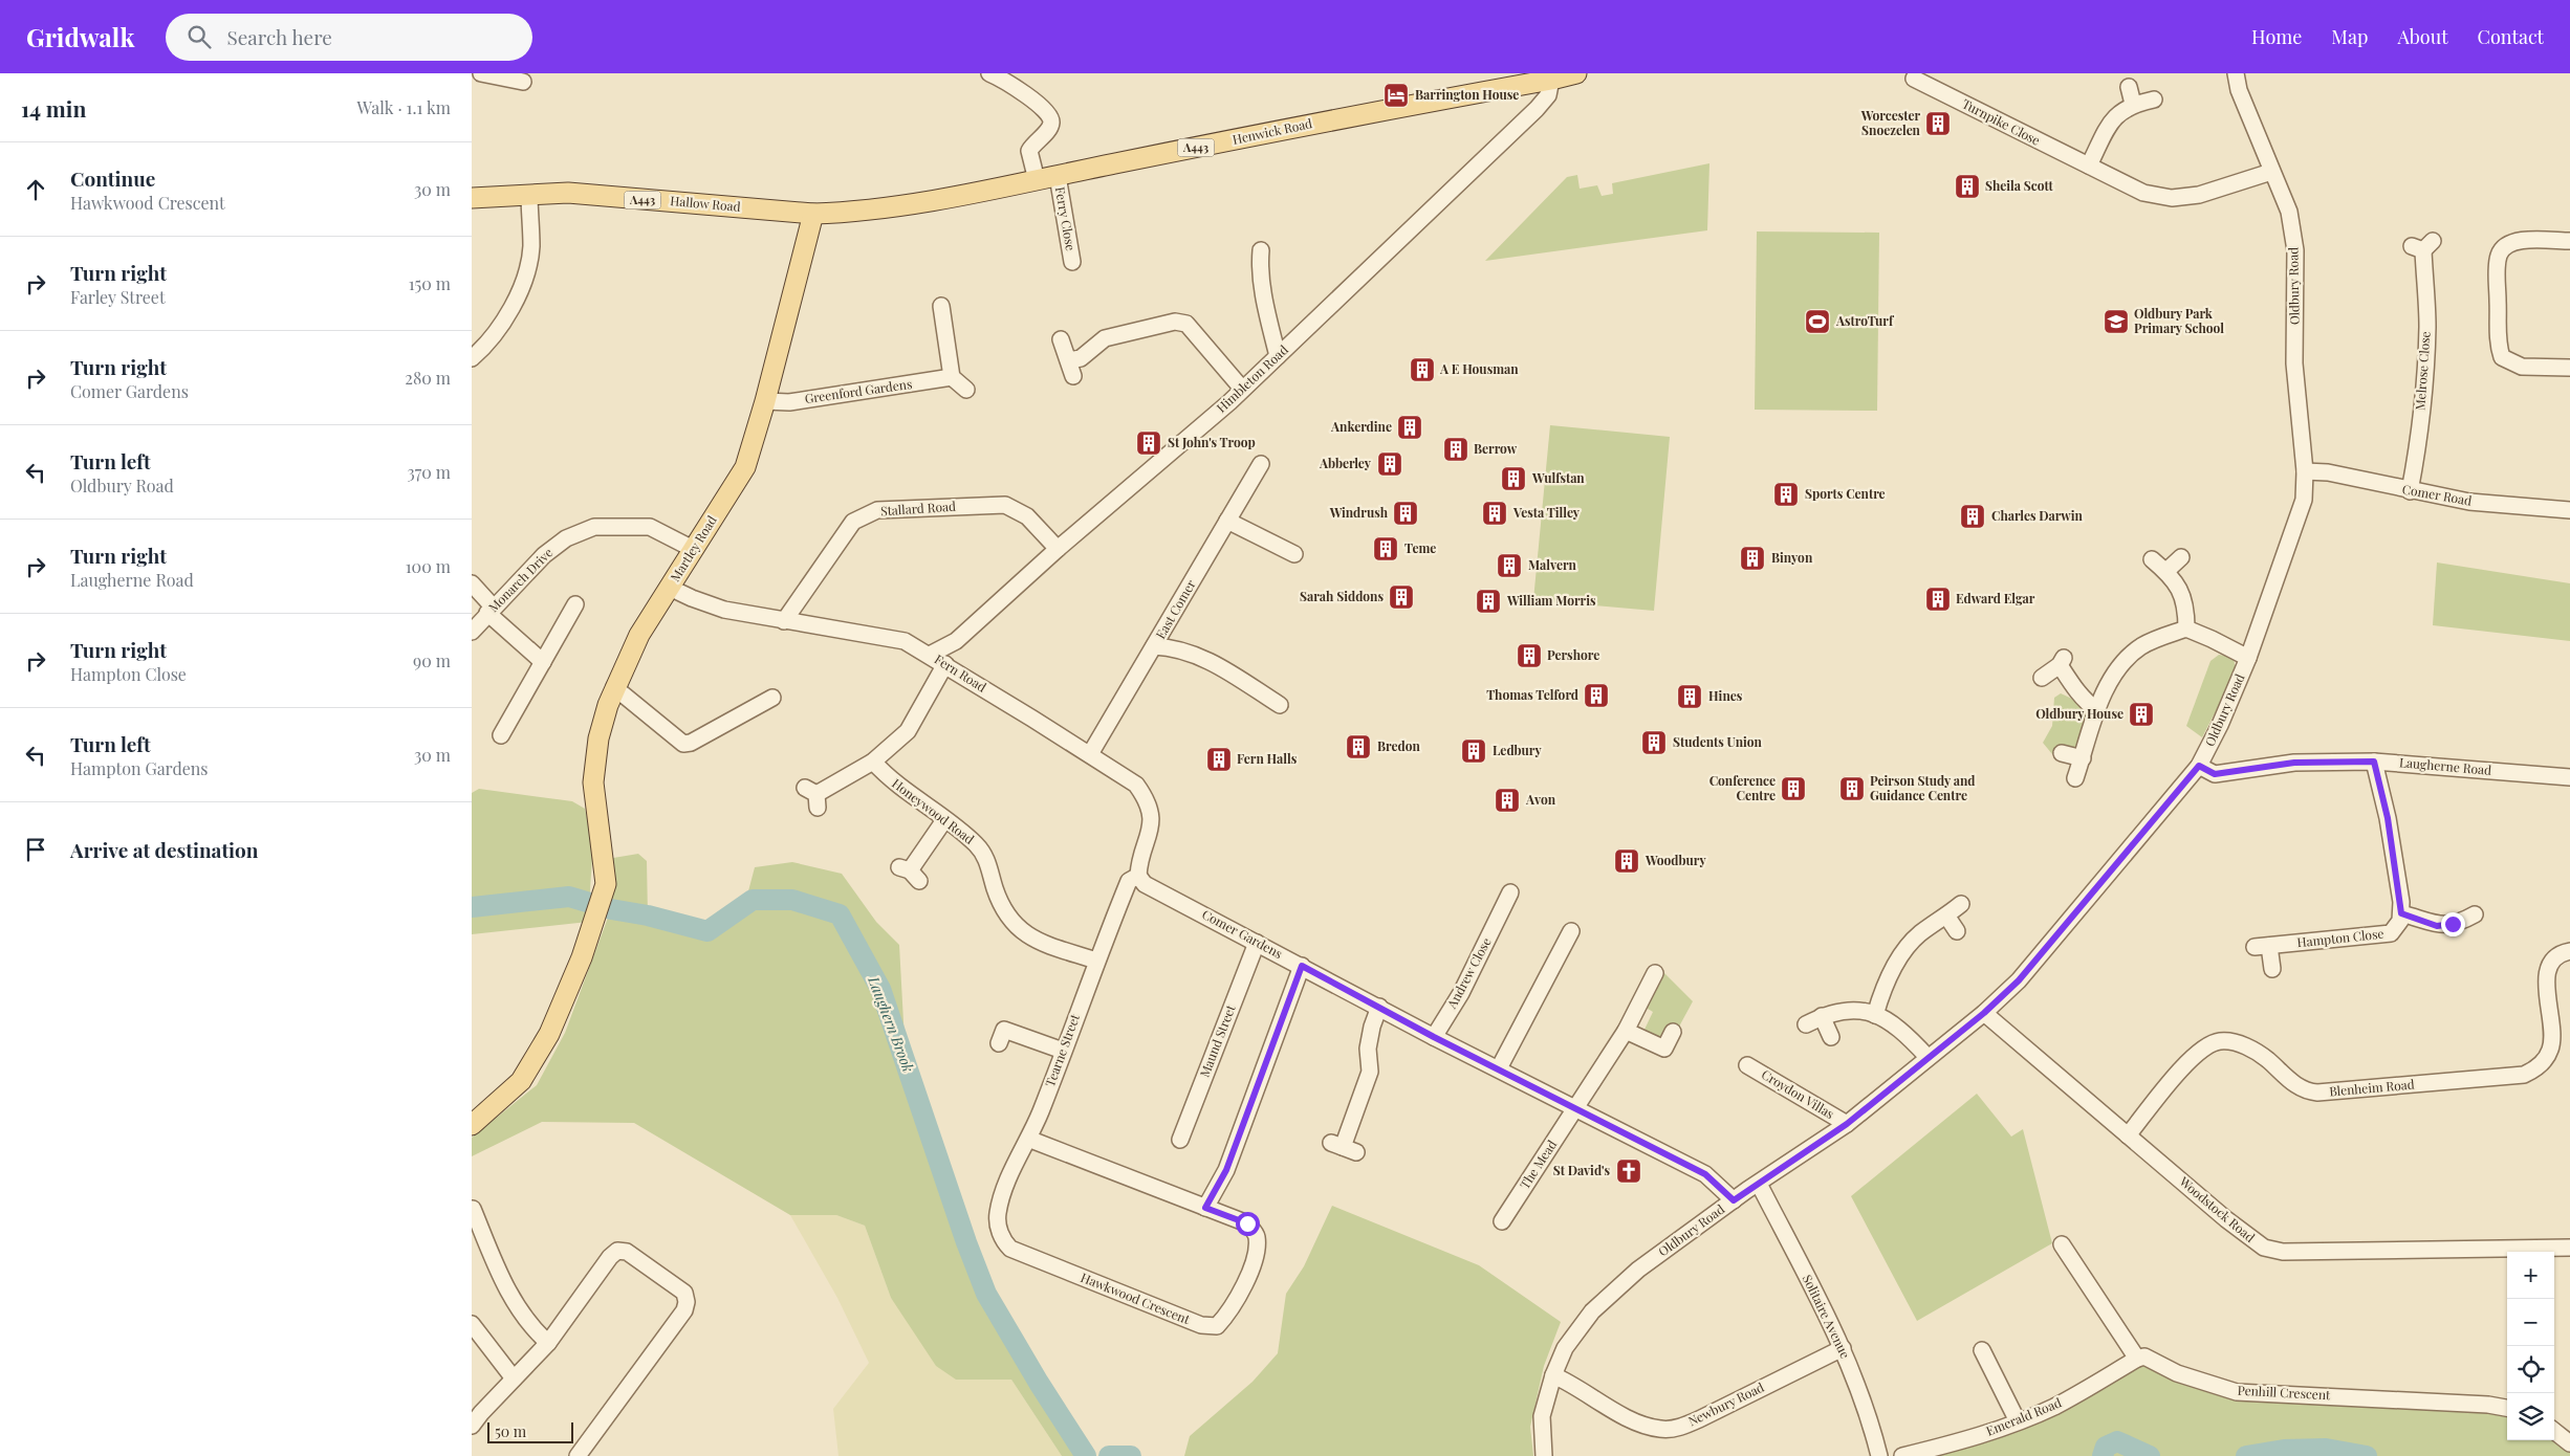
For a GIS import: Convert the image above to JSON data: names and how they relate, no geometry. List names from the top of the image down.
{
  "streets": {
    "main road": [
      "Henwick Road",
      "A443",
      "Hallow Road",
      "Martley Road"
    ],
    "street": [
      "Turnpike Close",
      "Ferry Close",
      "Oldbury Road",
      "Melrose Close",
      "Himbleton Road",
      "Greenford Gardens",
      "Comer Road",
      "Stallard Road",
      "Monarch Drive",
      "East Comer",
      "Fern Road",
      "Laugherne Road",
      "Honeywood Road",
      "Comer Gardens",
      "Hampton Close",
      "Andrew Close",
      "Maund Street",
      "Tearne Street",
      "Blenheim Road",
      "Croydon Villas",
      "The Mead",
      "Woodstock Road",
      "Hawkwood Crescent",
      "Solitaire Avenue",
      "Penhill Crescent",
      "Newbury Road",
      "Emerald Road"
    ]
  },
  "crossings": [
    ["Turnpike Close", "Oldbury Road"],
    ["Henwick Road", "Hallow Road"],
    ["Henwick Road", "Ferry Close"],
    ["Henwick Road", "Himbleton Road"],
    ["Henwick Road", "Martley Road"],
    ["Hallow Road", "Martley Road"],
    ["Oldbury Road", "Comer Road"],
    ["Oldbury Road", "Laugherne Road"],
    ["Oldbury Road", "Comer Gardens"],
    ["Oldbury Road", "Croydon Villas"],
    ["Oldbury Road", "Woodstock Road"],
    ["Oldbury Road", "Solitaire Avenue"],
    ["Oldbury Road", "Newbury Road"],
    ["Melrose Close", "Comer Road"],
    ["Himbleton Road", "Stallard Road"],
    ["Himbleton Road", "Fern Road"],
    ["Greenford Gardens", "Martley Road"],
    ["Stallard Road", "Fern Road"],
    ["Martley Road", "Monarch Drive"],
    ["Martley Road", "Fern Road"],
    ["East Comer", "Fern Road"],
    ["Fern Road", "Comer Gardens"],
    ["Fern Road", "Tearne Street"],
    ["Honeywood Road", "Tearne Street"],
    ["Comer Gardens", "Andrew Close"],
    ["Comer Gardens", "Maund Street"],
    ["Comer Gardens", "Tearne Street"],
    ["Comer Gardens", "The Mead"],
    ["Tearne Street", "Hawkwood Crescent"],
    ["Blenheim Road", "Woodstock Road"],
    ["Solitaire Avenue", "Newbury Road"],
    ["Penhill Crescent", "Emerald Road"]
  ],
  "water": ["Laughern Brook"],
  "places": {
    "hotel": ["Barrington House"],
    "building": [
      "Worcester Snoezelen",
      "Sheila Scott",
      "A E Housman",
      "Ankerdine",
      "St John's Troop",
      "Berrow",
      "Abberley",
      "Wulfstan",
      "Sports Centre",
      "Windrush",
      "Vesta Tilley",
      "Charles Darwin",
      "Teme",
      "Binyon",
      "Malvern",
      "Sarah Siddons",
      "Edward Elgar",
      "William Morris",
      "Pershore",
      "Thomas Telford",
      "Hines",
      "Oldbury House",
      "Students Union",
      "Bredon",
      "Ledbury",
      "Fern Halls",
      "Conference Centre",
      "Peirson Study and Guidance Centre",
      "Avon",
      "Woodbury"
    ],
    "sports": ["AstroTurf"],
    "school or university": ["Oldbury Park Primary School"],
    "church": ["St David's"]
  },
  "scale_bar": "50 m",
  "page": {
    "header": "Gridwalk",
    "search": "Search here",
    "nav": [
      "Home",
      "Map",
      "About",
      "Contact"
    ],
    "heading": ["14 min", "Walk · 1.1 km"],
    "list": [
      ["Continue", "Hawkwood Crescent", "30 m"],
      ["Turn right", "Farley Street", "150 m"],
      ["Turn right", "Comer Gardens", "280 m"],
      ["Turn left", "Oldbury Road", "370 m"],
      ["Turn right", "Laugherne Road", "100 m"],
      ["Turn right", "Hampton Close", "90 m"],
      ["Turn left", "Hampton Gardens", "30 m"],
      "Arrive at destination"
    ],
    "map_buttons": ["+", "−"],
    "scale": "50 m"
  }
}
